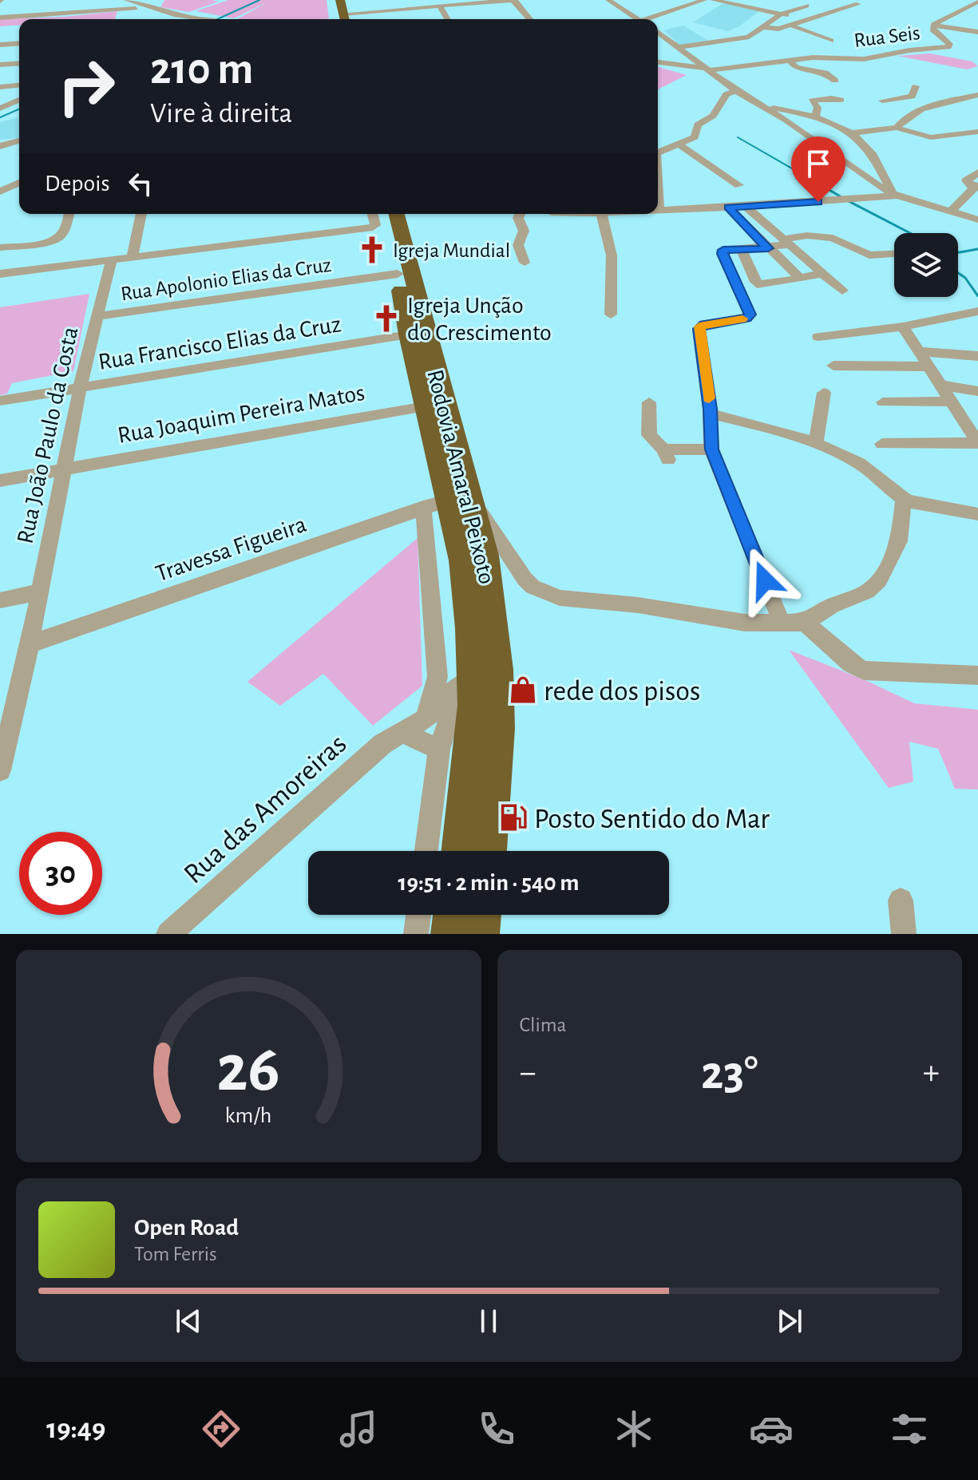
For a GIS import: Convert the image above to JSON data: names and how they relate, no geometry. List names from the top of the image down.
{
  "streets": {
    "highway": ["Rodovia Amaral Peixoto"],
    "street": [
      "Rua Seis",
      "Rua Apolonio Elias da Cruz",
      "Rua Francisco Elias da Cruz",
      "Rua Joaquim Pereira Matos",
      "Rua João Paulo da Costa",
      "Travessa Figueira",
      "Rua das Amoreiras"
    ]
  },
  "crossings": [
    ["Rua Apolonio Elias da Cruz", "Rua João Paulo da Costa"],
    ["Rua Apolonio Elias da Cruz", "Rodovia Amaral Peixoto"],
    ["Rua Francisco Elias da Cruz", "Rua João Paulo da Costa"],
    ["Rua Francisco Elias da Cruz", "Rodovia Amaral Peixoto"],
    ["Rua Joaquim Pereira Matos", "Rua João Paulo da Costa"],
    ["Rua Joaquim Pereira Matos", "Rodovia Amaral Peixoto"],
    ["Rua João Paulo da Costa", "Travessa Figueira"],
    ["Rodovia Amaral Peixoto", "Travessa Figueira"]
  ],
  "places": {
    "church": ["Igreja Mundial", "Igreja Unção do Crescimento"],
    "shop": ["rede dos pisos"],
    "fuel station": ["Posto Sentido do Mar"]
  },
  "page": {
    "turn": ["210 m", "Vire à direita"],
    "then": "Depois",
    "limit": "30",
    "trip": "19:51 · 2 min · 540 m",
    "tile": "Clima",
    "heat": ["−", "23°", "+"],
    "song": ["Open Road", "Tom Ferris"],
    "tabs": "19:49",
    "gauge": ["26", "km/h"]
  }
}
